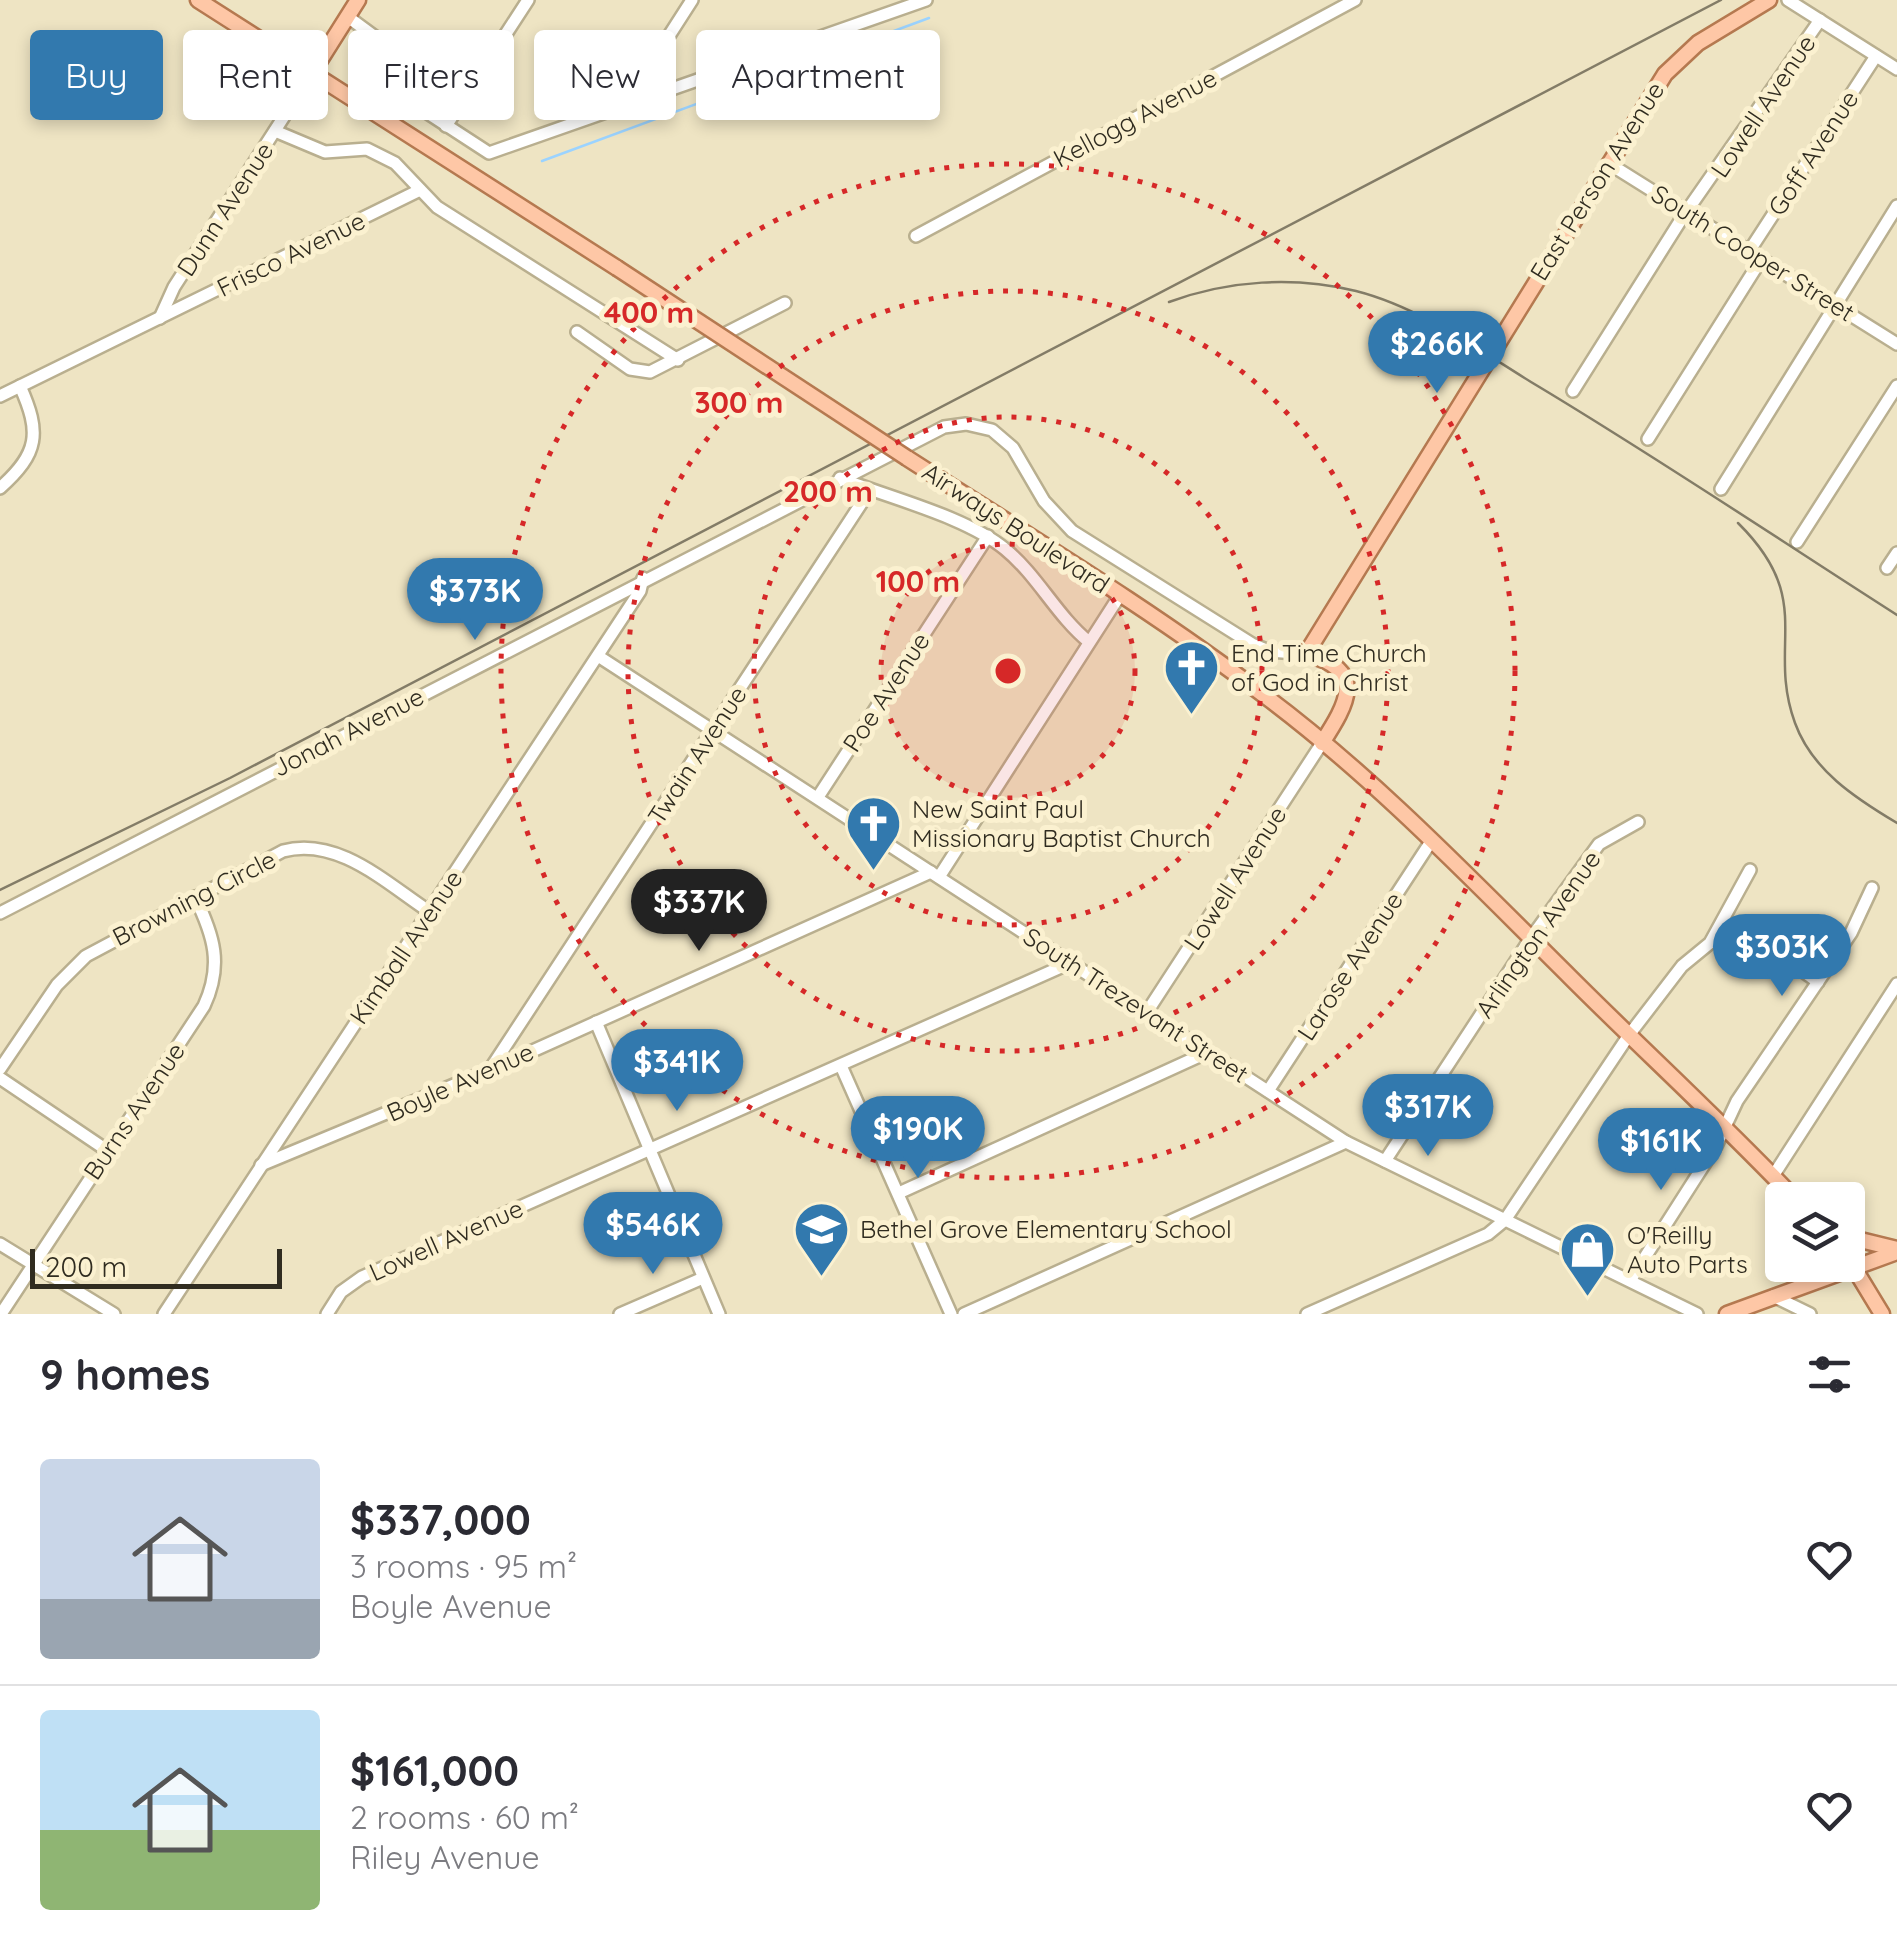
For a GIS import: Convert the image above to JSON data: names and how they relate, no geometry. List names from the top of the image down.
{
  "streets": {
    "main road": ["East Person Avenue", "Dunn Avenue", "Airways Boulevard"],
    "street": [
      "Lowell Avenue",
      "Kellogg Avenue",
      "Goff Avenue",
      "South Cooper Street",
      "Frisco Avenue",
      "Poe Avenue",
      "Jonah Avenue",
      "Twain Avenue",
      "Browning Circle",
      "Arlington Avenue",
      "Kimball Avenue",
      "Larose Avenue",
      "South Trezevant Street",
      "Boyle Avenue",
      "Burns Avenue"
    ]
  },
  "crossings": [
    ["Lowell Avenue", "South Cooper Street"],
    ["Lowell Avenue", "Airways Boulevard"],
    ["Lowell Avenue", "South Trezevant Street"],
    ["Goff Avenue", "South Cooper Street"],
    ["East Person Avenue", "South Cooper Street"],
    ["East Person Avenue", "Airways Boulevard"],
    ["Dunn Avenue", "Frisco Avenue"],
    ["Airways Boulevard", "Poe Avenue"],
    ["Airways Boulevard", "Jonah Avenue"],
    ["Airways Boulevard", "Twain Avenue"],
    ["Airways Boulevard", "Arlington Avenue"],
    ["Airways Boulevard", "Larose Avenue"],
    ["Poe Avenue", "South Trezevant Street"],
    ["Jonah Avenue", "Kimball Avenue"],
    ["Twain Avenue", "South Trezevant Street"],
    ["Twain Avenue", "Boyle Avenue"],
    ["Browning Circle", "Kimball Avenue"],
    ["Browning Circle", "Burns Avenue"],
    ["Arlington Avenue", "South Trezevant Street"],
    ["Kimball Avenue", "South Trezevant Street"],
    ["Kimball Avenue", "Boyle Avenue"],
    ["Larose Avenue", "South Trezevant Street"],
    ["South Trezevant Street", "Boyle Avenue"]
  ],
  "places": {
    "church": ["End Time Church of God in Christ", "New Saint Paul Missionary Baptist Church"],
    "school or university": ["Bethel Grove Elementary School"],
    "shop": ["O'Reilly Auto Parts"]
  },
  "scale_bar": "200 m",
  "page": {
    "chip": [
      "Buy",
      "Rent",
      "Filters",
      "New",
      "Apartment"
    ],
    "price": [
      "$266K",
      "$373K",
      "$337K",
      "$303K",
      "$341K",
      "$317K",
      "$190K",
      "$161K",
      "$546K"
    ],
    "scale": "200 m",
    "heading": "9 homes",
    "list": [
      {
        "name": "$337,000",
        "note": "3 rooms · 95 m² · Boyle Avenue"
      },
      {
        "name": "$161,000",
        "note": "2 rooms · 60 m² · Riley Avenue"
      }
    ]
  },
  "rings": [
    "400 m",
    "300 m",
    "200 m",
    "100 m"
  ]
}
